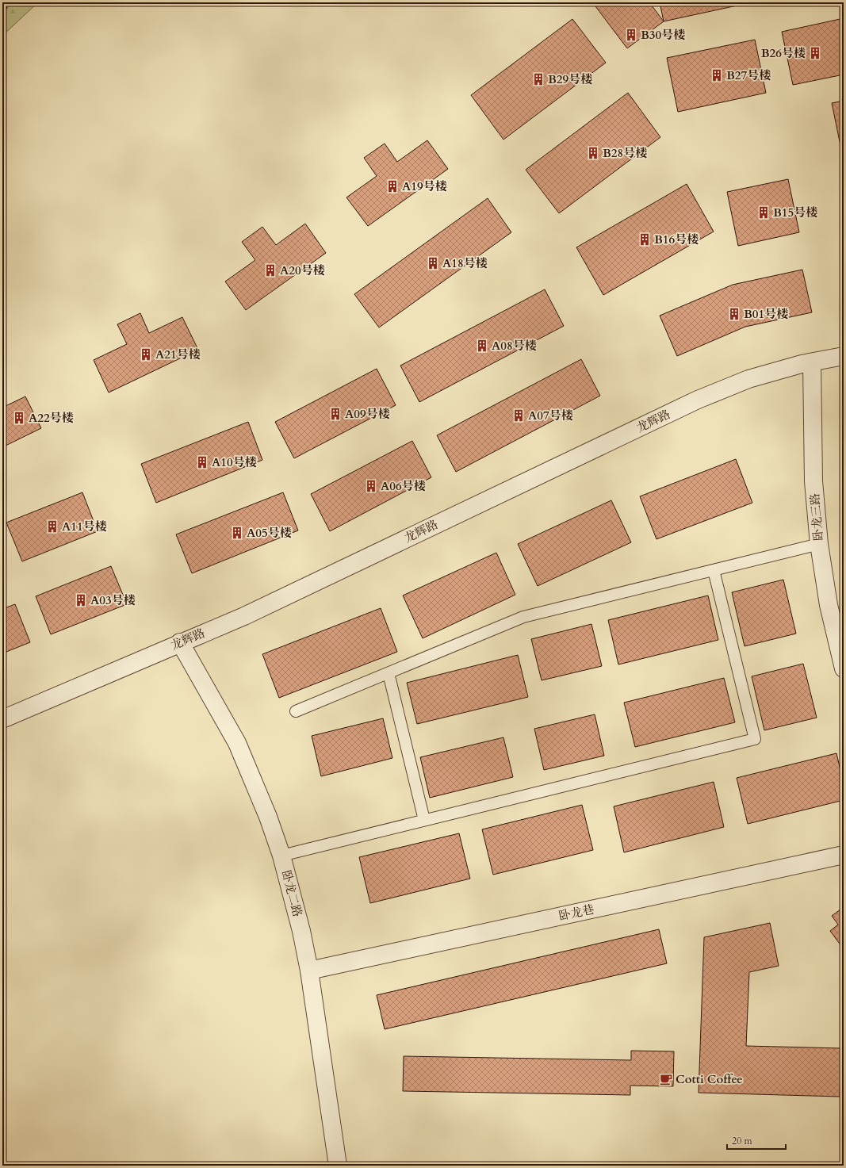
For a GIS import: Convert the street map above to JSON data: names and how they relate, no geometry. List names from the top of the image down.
{
  "streets": {
    "street": [
      "龙辉路",
      "卧龙三路",
      "卧龙二路",
      "卧龙巷"
    ]
  },
  "crossings": [
    ["龙辉路", "卧龙三路"],
    ["龙辉路", "卧龙二路"],
    ["卧龙二路", "卧龙巷"]
  ],
  "places": {
    "building": [
      "B30号楼",
      "B26号楼",
      "B27号楼",
      "B29号楼",
      "B28号楼",
      "A19号楼",
      "B15号楼",
      "B16号楼",
      "A18号楼",
      "A20号楼",
      "B01号楼",
      "A08号楼",
      "A21号楼",
      "A09号楼",
      "A07号楼",
      "A22号楼",
      "A10号楼",
      "A06号楼",
      "A11号楼",
      "A05号楼",
      "A03号楼"
    ],
    "cafe": ["Cotti Coffee"]
  },
  "scale_bar": "20 m"
}
